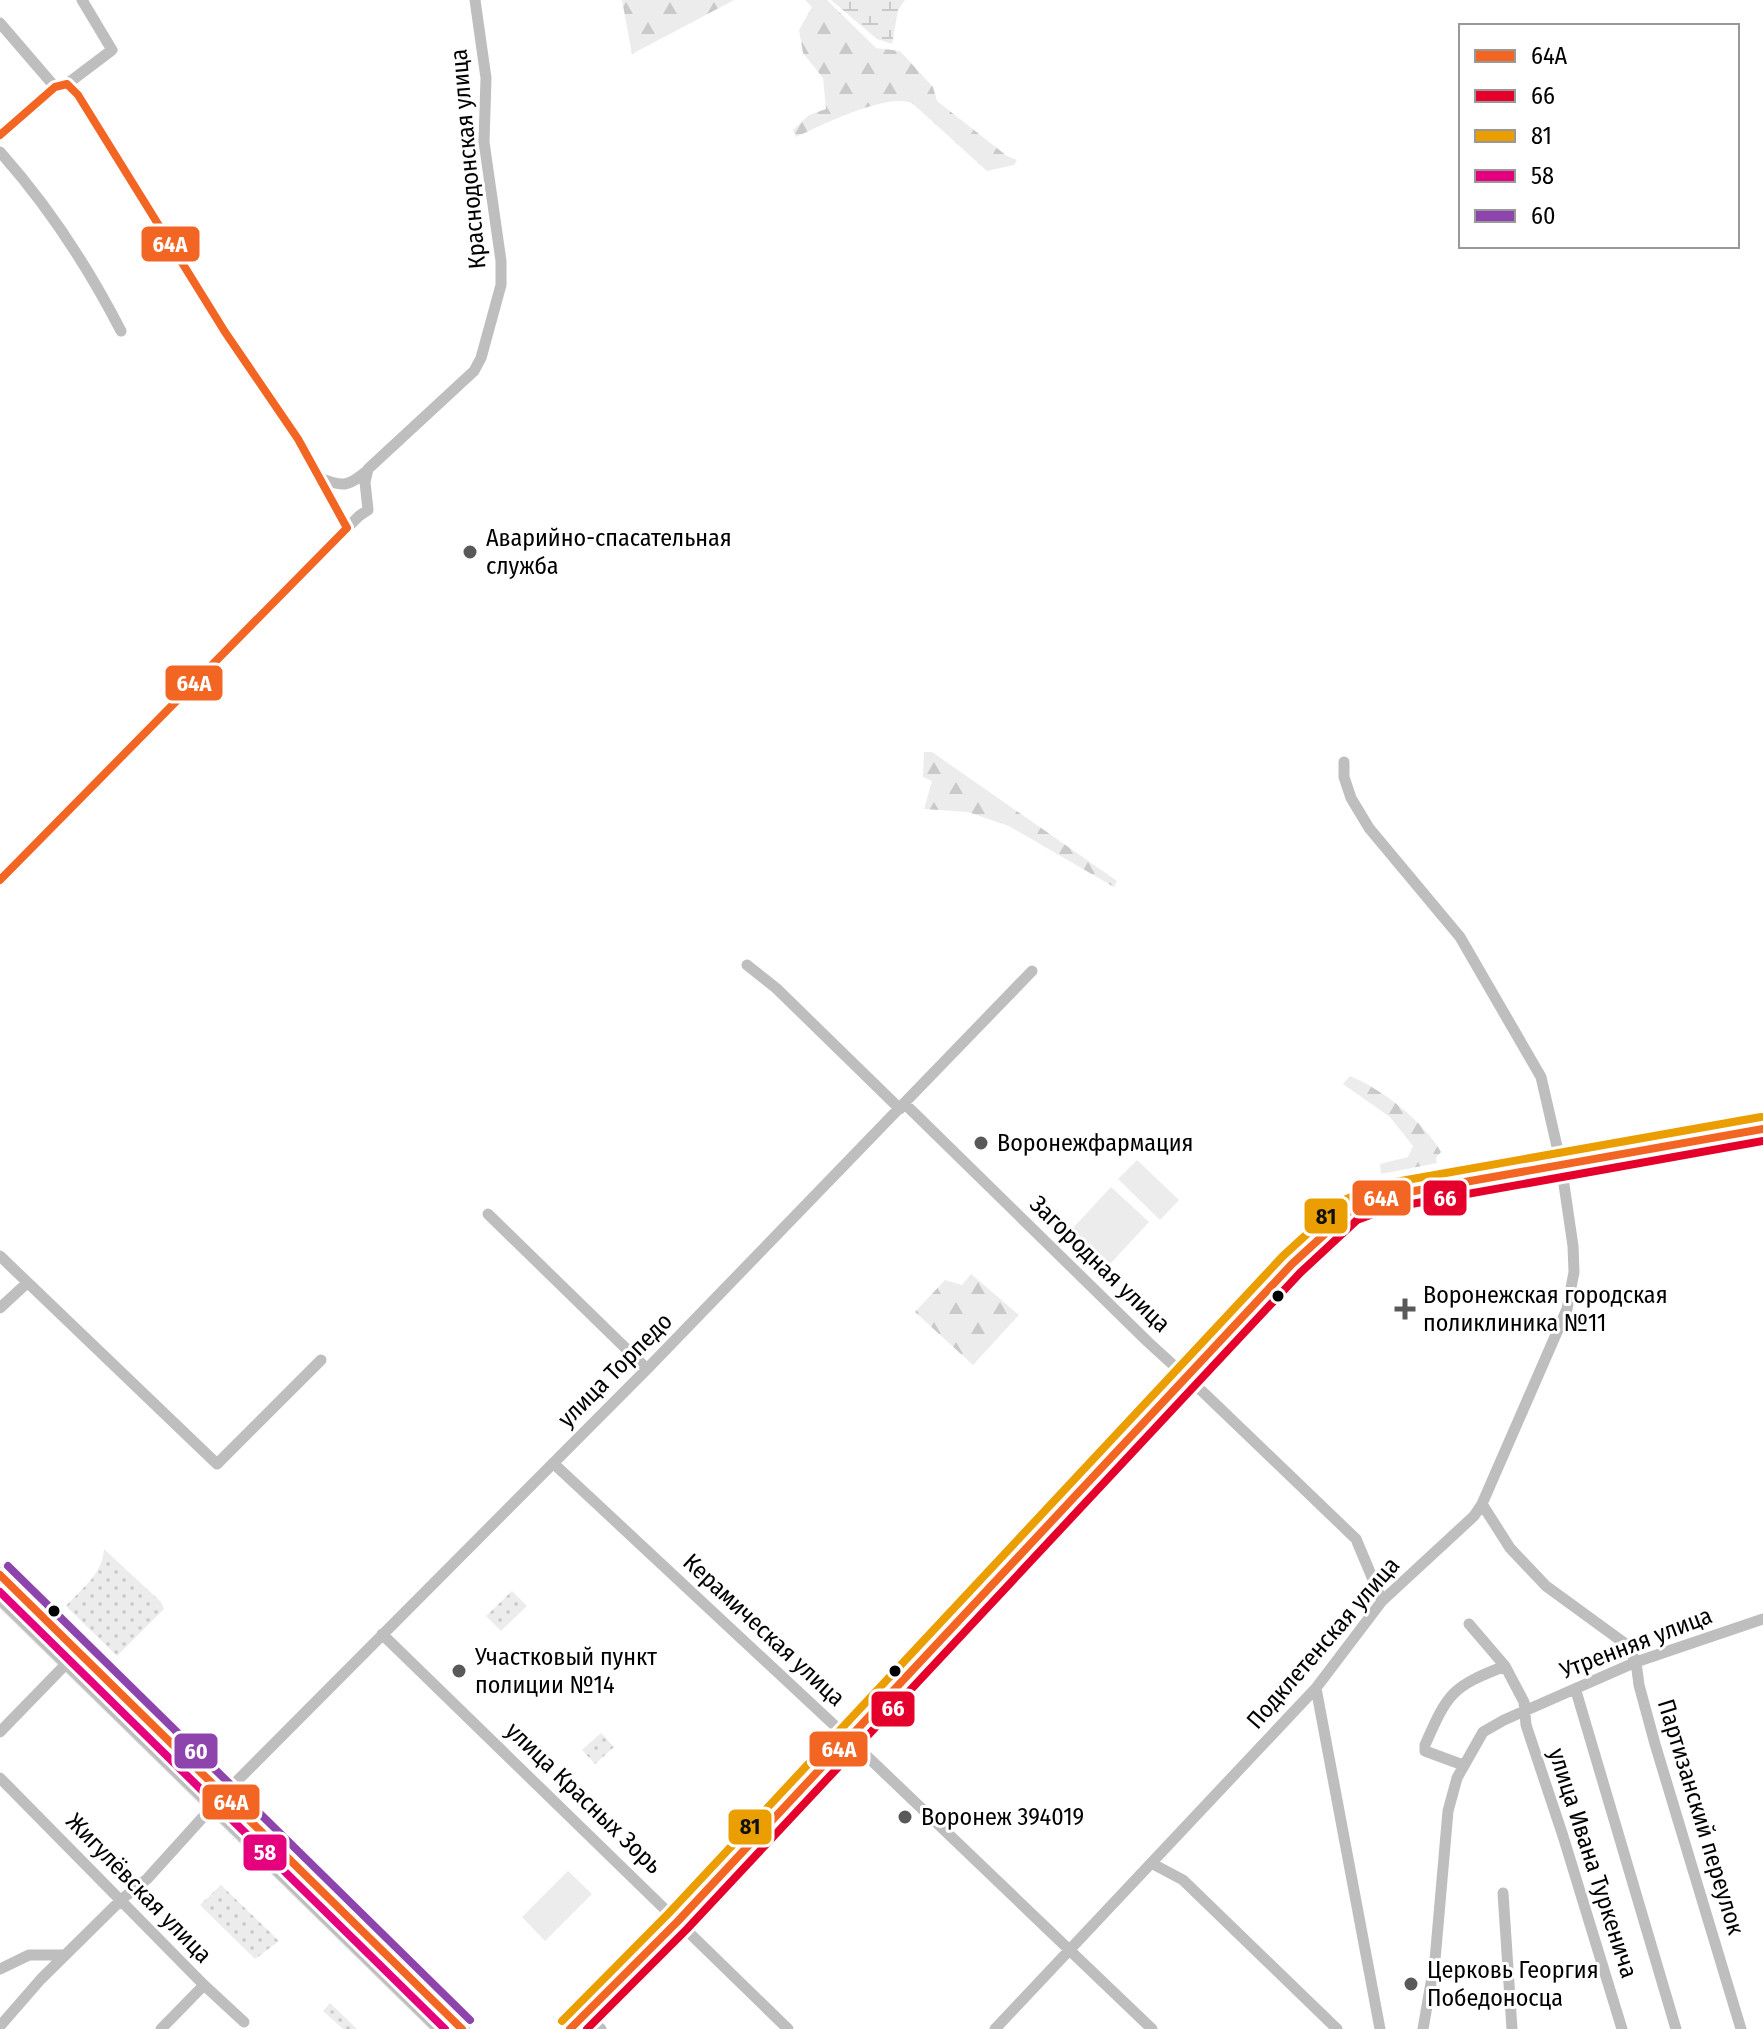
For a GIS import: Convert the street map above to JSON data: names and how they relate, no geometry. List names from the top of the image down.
{
  "streets": {
    "street": [
      "Краснодонская улица",
      "Загородная улица",
      "улица Торпедо",
      "Керамическая улица",
      "Подклетенская улица",
      "Утренняя улица",
      "улица Красных Зорь",
      "Партизанский переулок",
      "улица Ивана Туркенича",
      "Жигулёвская улица"
    ]
  },
  "crossings": [
    ["Загородная улица", "улица Торпедо"],
    ["Загородная улица", "Подклетенская улица"],
    ["улица Торпедо", "Керамическая улица"],
    ["улица Торпедо", "улица Красных Зорь"],
    ["улица Торпедо", "Жигулёвская улица"],
    ["Керамическая улица", "Подклетенская улица"],
    ["Утренняя улица", "Партизанский переулок"],
    ["Утренняя улица", "улица Ивана Туркенича"]
  ],
  "places": {
    "other": [
      "Аварийно-спасательная служба",
      "Воронежфармация",
      "Участковый пункт полиции №14",
      "Воронеж 394019",
      "Церковь Георгия Победоносца"
    ],
    "health": ["Воронежская городская поликлиника №11"]
  },
  "lines": [
    "transit line 64А",
    "transit line 81",
    "transit line 66",
    "transit line 60",
    "transit line 58"
  ],
  "legend": [
    "64А",
    "66",
    "81",
    "58",
    "60"
  ]
}
